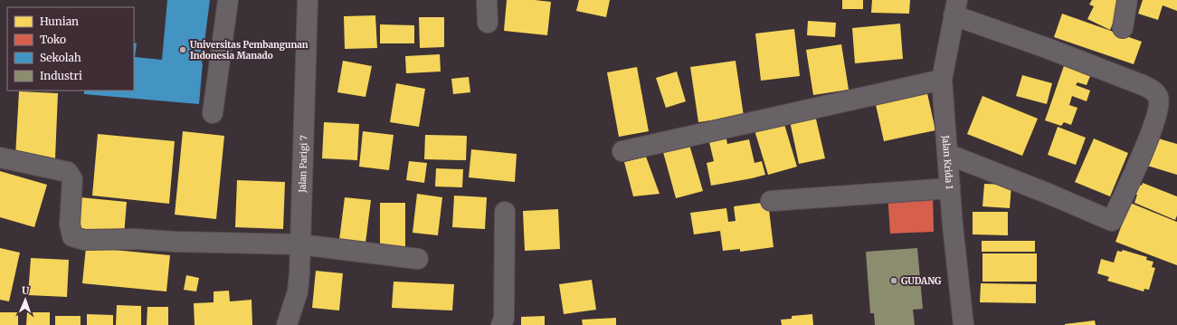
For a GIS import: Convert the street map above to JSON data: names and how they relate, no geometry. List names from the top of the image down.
{
  "streets": {
    "street": ["Jalan Krida 1", "Jalan Parigi 7"]
  },
  "places": ["Universitas Pembangunan Indonesia Manado", "GUDANG"],
  "legend": [
    "Hunian",
    "Toko",
    "Sekolah",
    "Industri"
  ],
  "north": "top"
}
